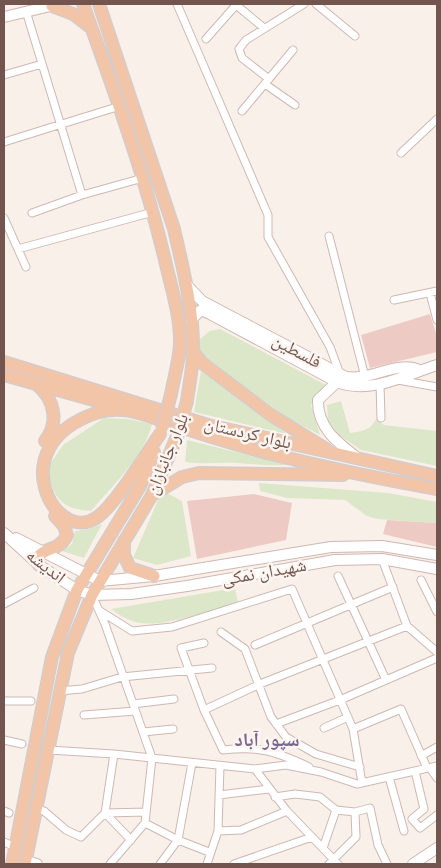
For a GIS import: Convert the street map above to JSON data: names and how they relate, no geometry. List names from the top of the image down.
{
  "streets": {
    "main road": [
      "فلسطین",
      "بلوار کردستان",
      "بلوار جانبازان",
      "اندیشه",
      "شهیدان نمکی"
    ]
  },
  "crossings": [
    ["فلسطین", "بلوار جانبازان"],
    ["بلوار کردستان", "بلوار جانبازان"],
    ["بلوار جانبازان", "اندیشه"],
    ["بلوار جانبازان", "شهیدان نمکی"],
    ["اندیشه", "شهیدان نمکی"]
  ],
  "districts": ["سپور آباد"]
}
